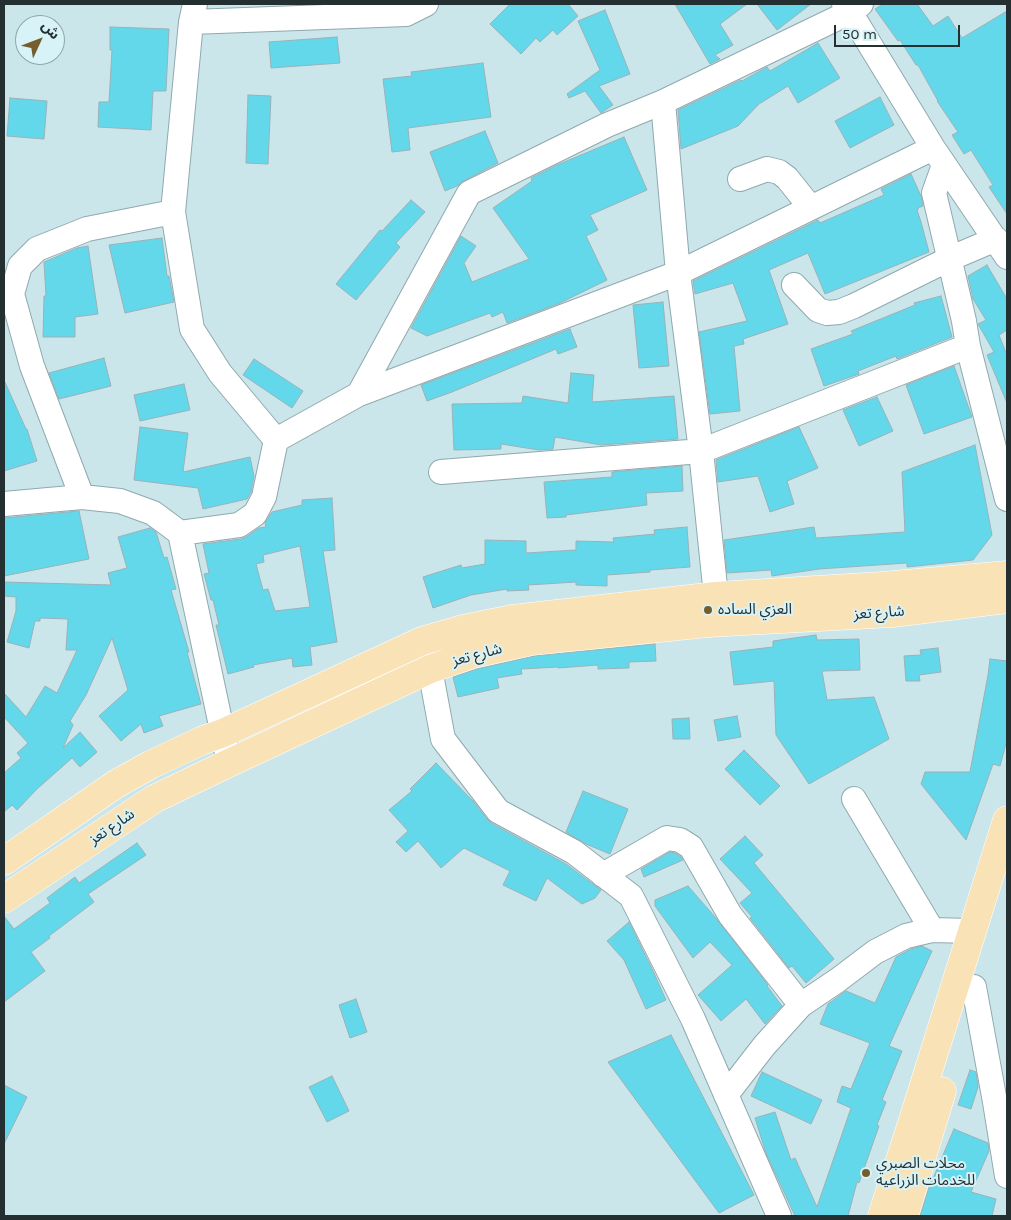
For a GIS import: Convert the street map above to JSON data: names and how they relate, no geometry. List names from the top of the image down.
{
  "streets": {
    "main road": ["شارع تعز"]
  },
  "places": ["العزي الساده", "محلات الصبري للخدمات الزراعيه"],
  "scale_bar": "50 m",
  "north": "top right"
}
